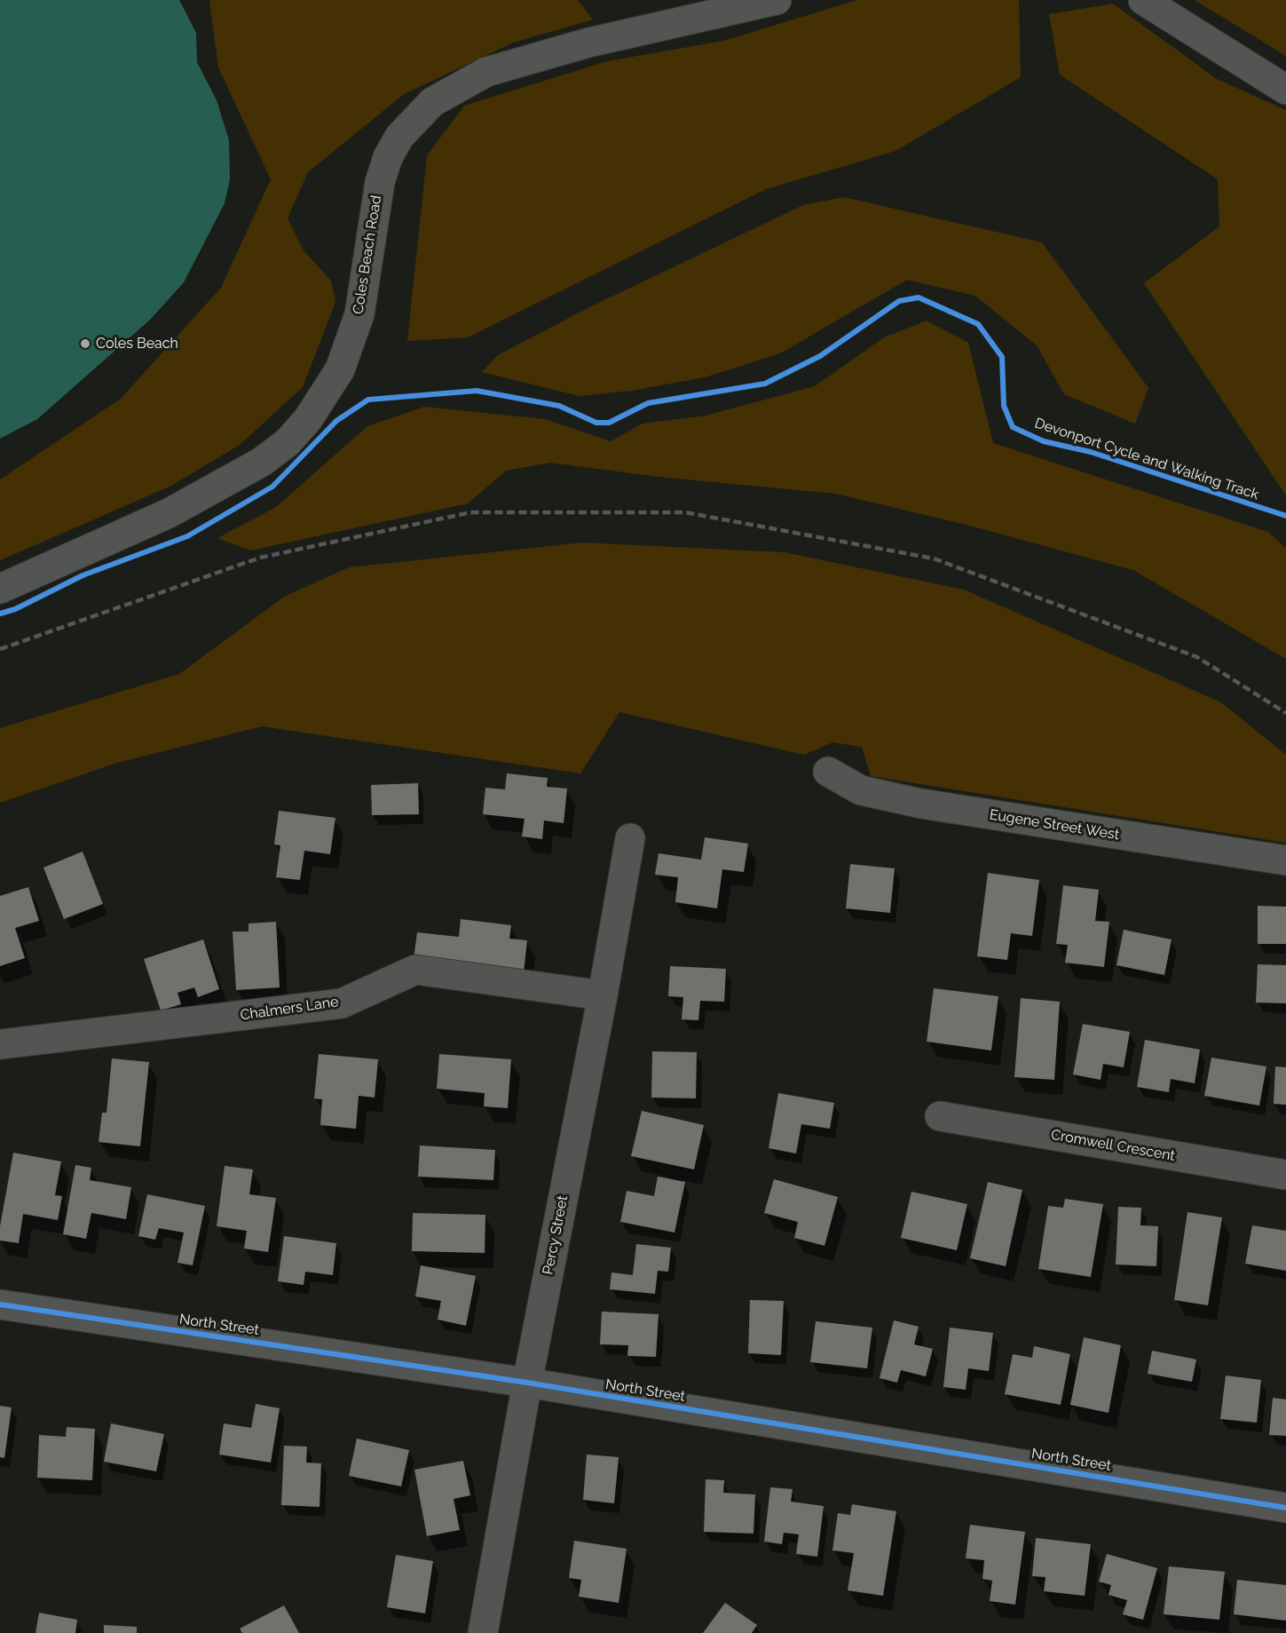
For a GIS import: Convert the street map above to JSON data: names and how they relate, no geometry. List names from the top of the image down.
{
  "streets": {
    "street": [
      "Coles Beach Road",
      "Eugene Street West",
      "Chalmers Lane",
      "Cromwell Crescent",
      "Percy Street",
      "North Street"
    ],
    "cycle path": ["Devonport Cycle and Walking Track"]
  },
  "crossings": [
    ["Chalmers Lane", "Percy Street"],
    ["Percy Street", "North Street"]
  ],
  "places": ["Coles Beach"]
}
